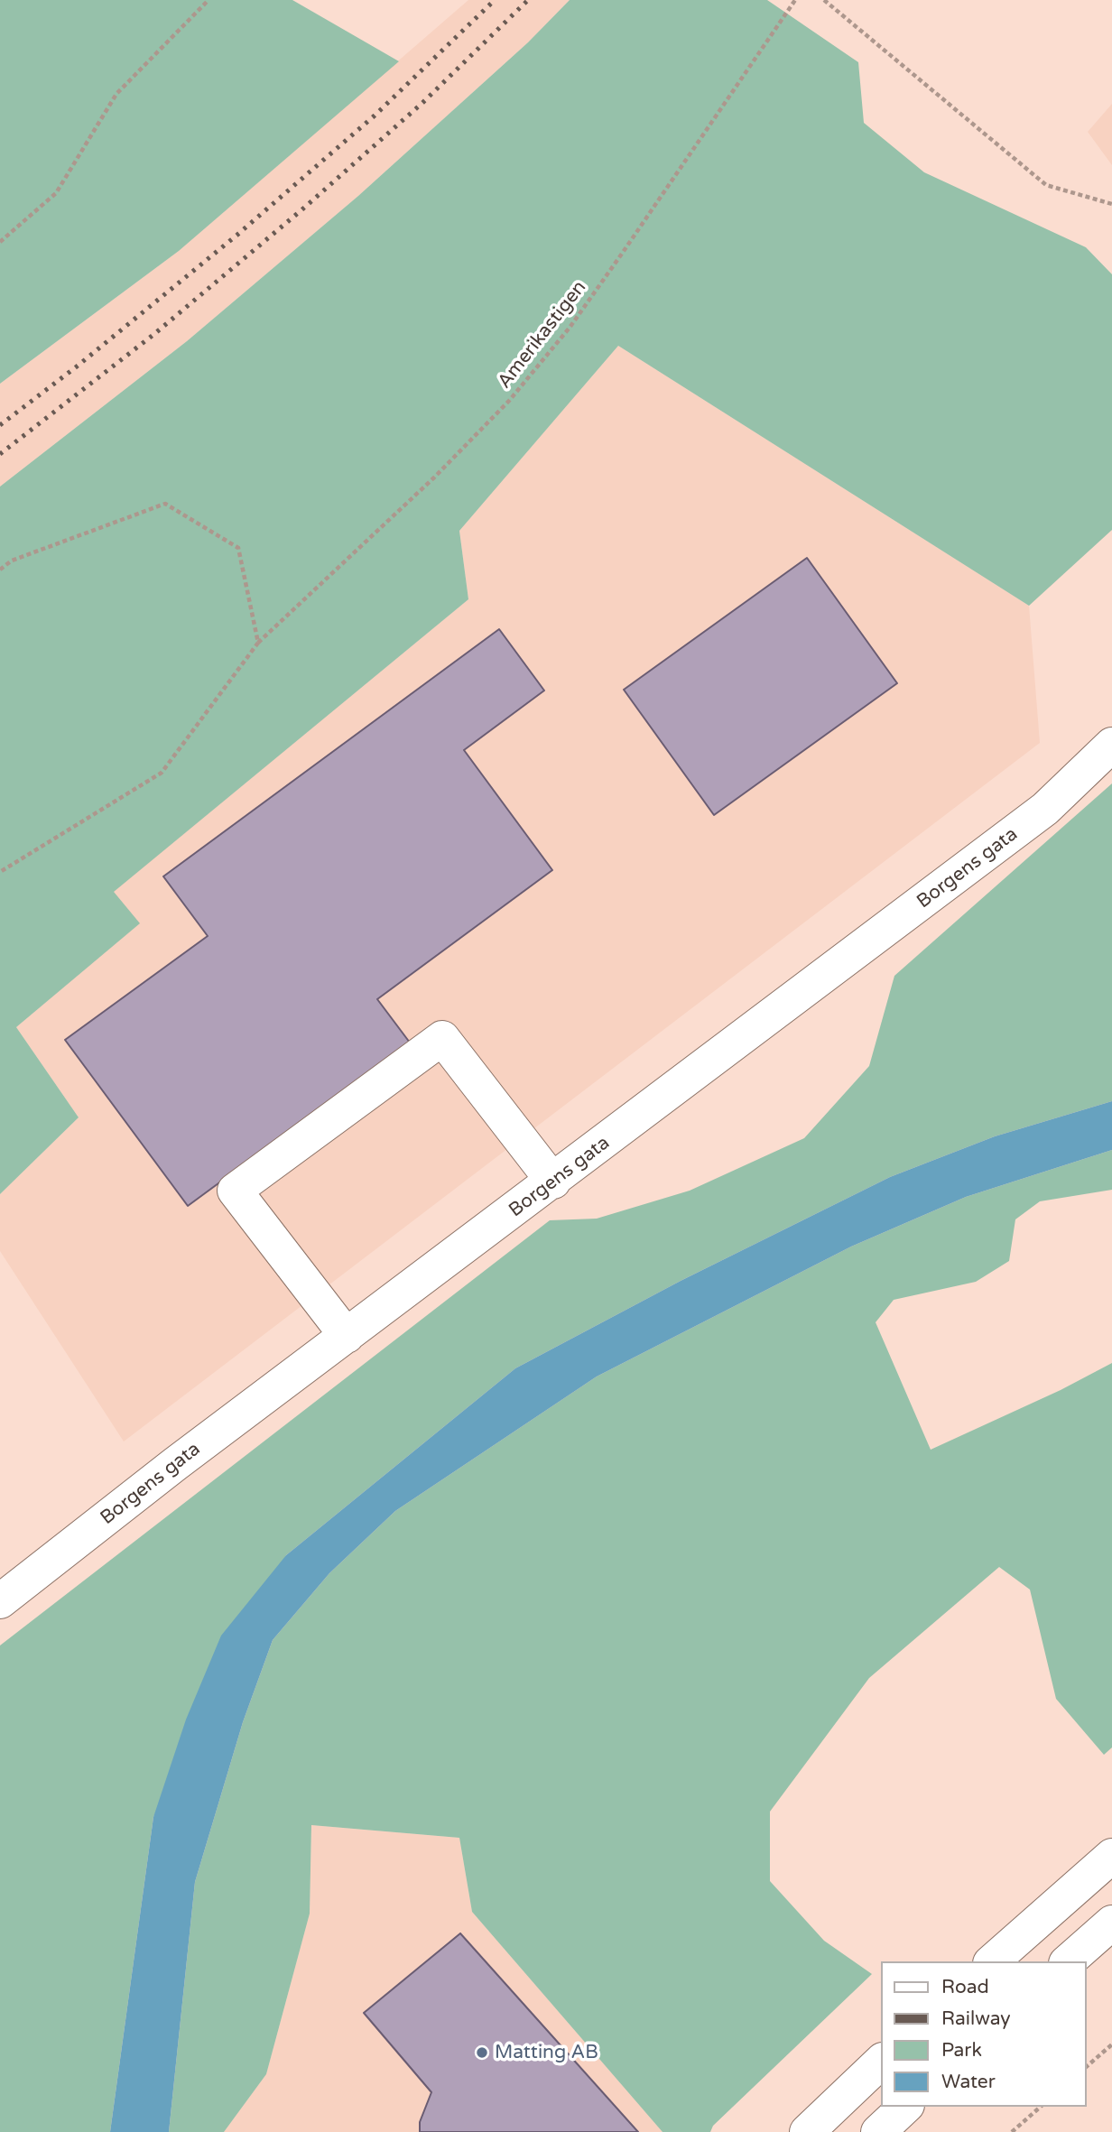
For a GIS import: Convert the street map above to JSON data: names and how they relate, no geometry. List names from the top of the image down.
{
  "streets": {
    "main road": ["Borgens gata"],
    "path": ["Amerikastigen"]
  },
  "places": ["Matting AB"],
  "legend": [
    "Road",
    "Railway",
    "Park",
    "Water"
  ]
}
